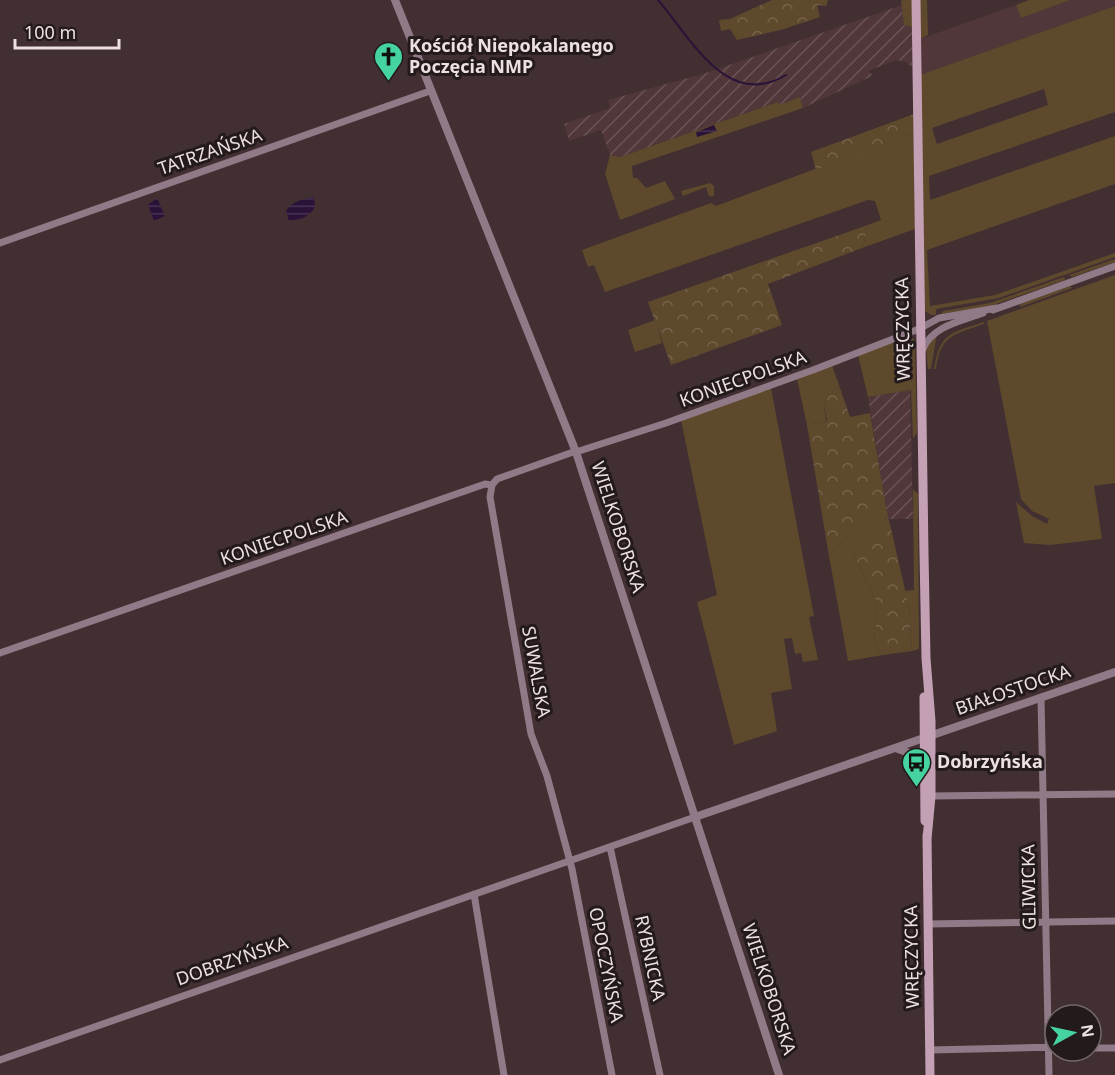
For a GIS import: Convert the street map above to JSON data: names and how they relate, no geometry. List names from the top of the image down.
{
  "streets": {
    "main road": ["WRĘCZYCKA"],
    "street": [
      "TATRZAŃSKA",
      "KONIECPOLSKA",
      "WIELKOBORSKA",
      "SUWALSKA",
      "BIAŁOSTOCKA",
      "GLIWICKA",
      "RYBNICKA",
      "DOBRZYŃSKA",
      "OPOCZYŃSKA"
    ]
  },
  "crossings": [
    ["TATRZAŃSKA", "WIELKOBORSKA"],
    ["WRĘCZYCKA", "KONIECPOLSKA"],
    ["WRĘCZYCKA", "BIAŁOSTOCKA"],
    ["WRĘCZYCKA", "DOBRZYŃSKA"],
    ["KONIECPOLSKA", "WIELKOBORSKA"],
    ["KONIECPOLSKA", "SUWALSKA"],
    ["WIELKOBORSKA", "DOBRZYŃSKA"],
    ["SUWALSKA", "DOBRZYŃSKA"],
    ["SUWALSKA", "OPOCZYŃSKA"],
    ["BIAŁOSTOCKA", "GLIWICKA"],
    ["BIAŁOSTOCKA", "DOBRZYŃSKA"],
    ["RYBNICKA", "DOBRZYŃSKA"],
    ["DOBRZYŃSKA", "OPOCZYŃSKA"]
  ],
  "places": {
    "church": ["Kościół Niepokalanego Poczęcia NMP"],
    "bus stop": ["Dobrzyńska"]
  },
  "scale_bar": "100 m",
  "north": "right"
}
